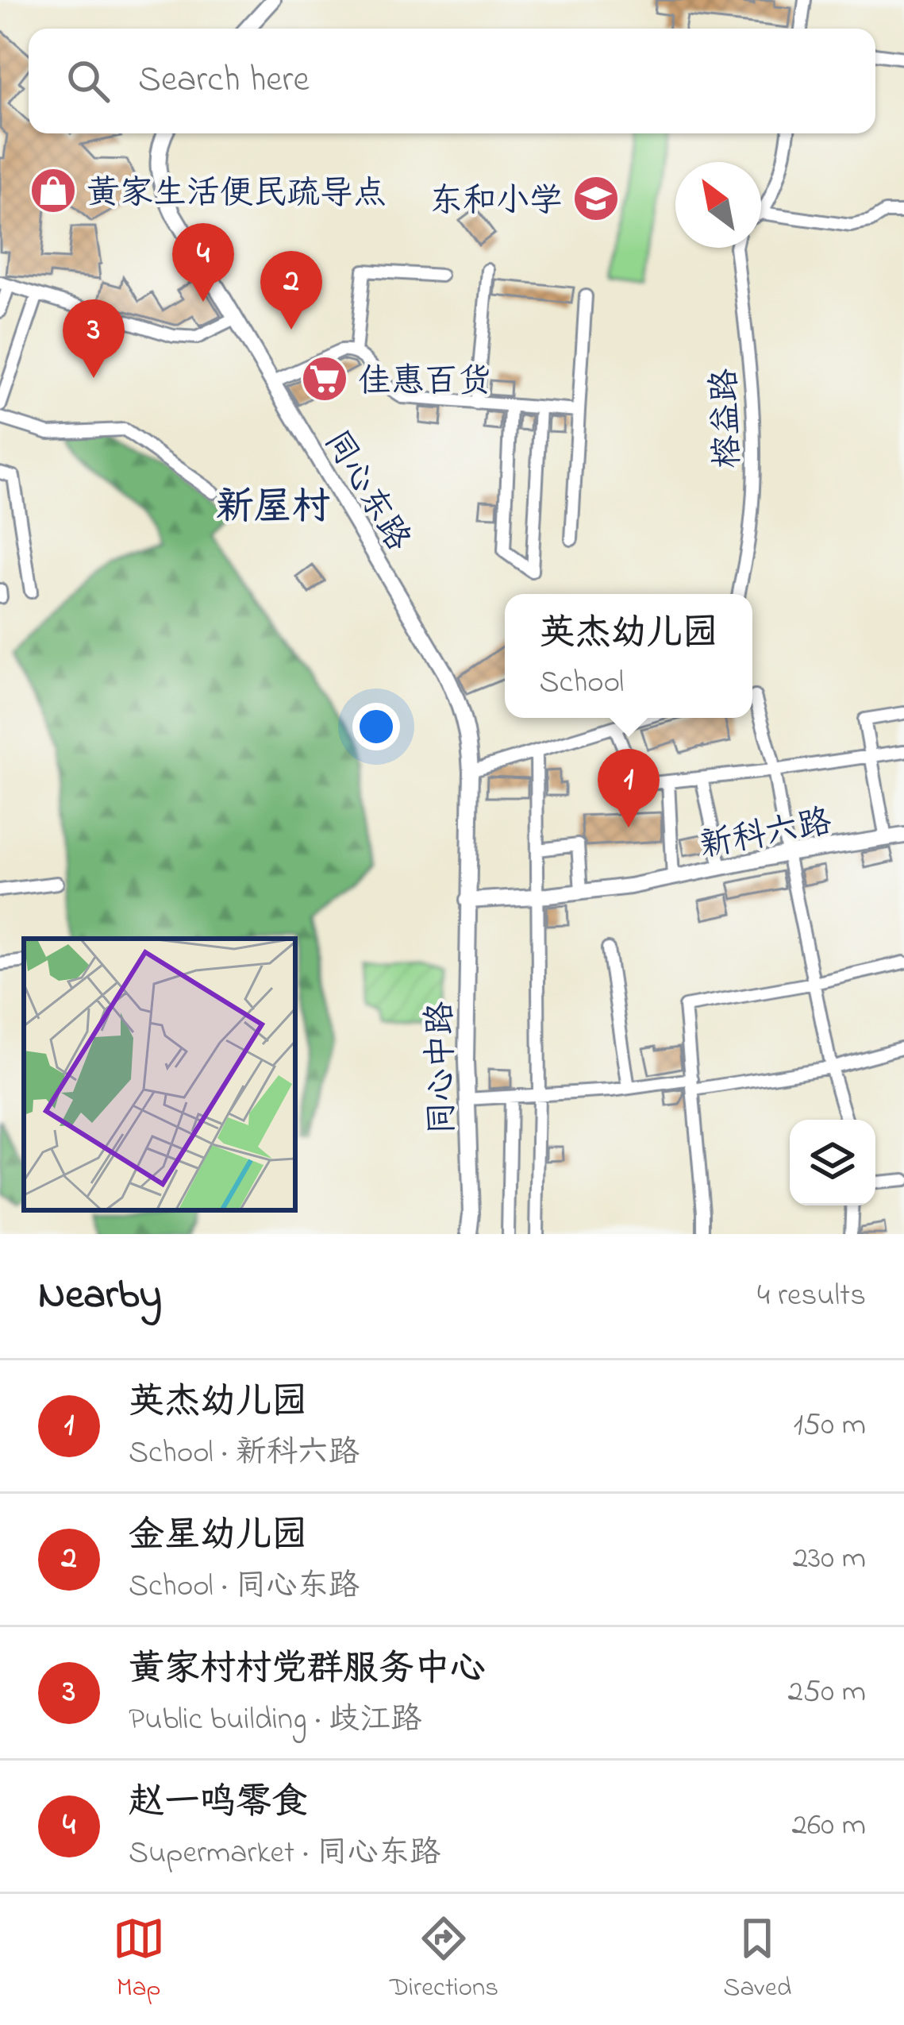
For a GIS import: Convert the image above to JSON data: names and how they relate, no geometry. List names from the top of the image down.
{
  "streets": {
    "street": [
      "榕益路",
      "同心东路",
      "新科六路",
      "同心中路"
    ]
  },
  "crossings": [
    ["同心东路", "新科六路"],
    ["同心东路", "同心中路"],
    ["新科六路", "同心中路"]
  ],
  "districts": ["新屋村"],
  "places": {
    "shop": ["黄家生活便民疏导点"],
    "school or university": ["东和小学"],
    "supermarket": ["佳惠百货"]
  },
  "north": "top left",
  "page": {
    "search": "Search here",
    "pins": [
      "4",
      "2",
      "3",
      "1"
    ],
    "popup": ["英杰幼儿园", "School"],
    "heading": ["Nearby", "4 results"],
    "list": [
      {
        "mark": "1",
        "name": "英杰幼儿园",
        "note": "School · 新科六路",
        "value": "150 m"
      },
      {
        "mark": "2",
        "name": "金星幼儿园",
        "note": "School · 同心东路",
        "value": "230 m"
      },
      {
        "mark": "3",
        "name": "黄家村村党群服务中心",
        "note": "Public building · 歧江路",
        "value": "250 m"
      },
      {
        "mark": "4",
        "name": "赵一鸣零食",
        "note": "Supermarket · 同心东路",
        "value": "260 m"
      }
    ],
    "nav": ["Map", "Directions", "Saved"]
  }
}
